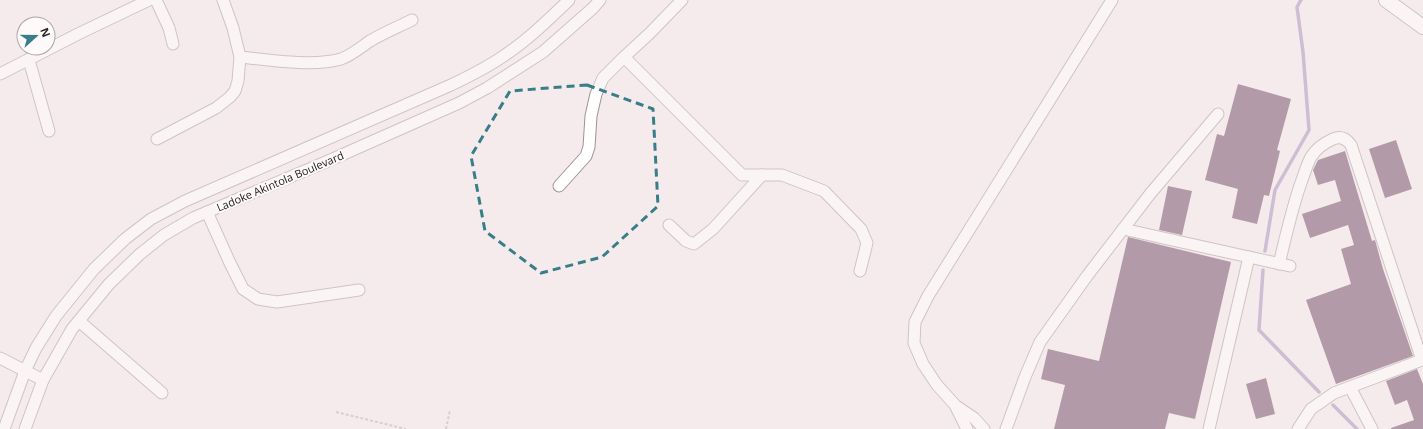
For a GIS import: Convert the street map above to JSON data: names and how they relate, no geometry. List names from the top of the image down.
{
  "streets": {
    "street": ["Ladoke Akintola Boulevard"]
  },
  "north": "right"
}
